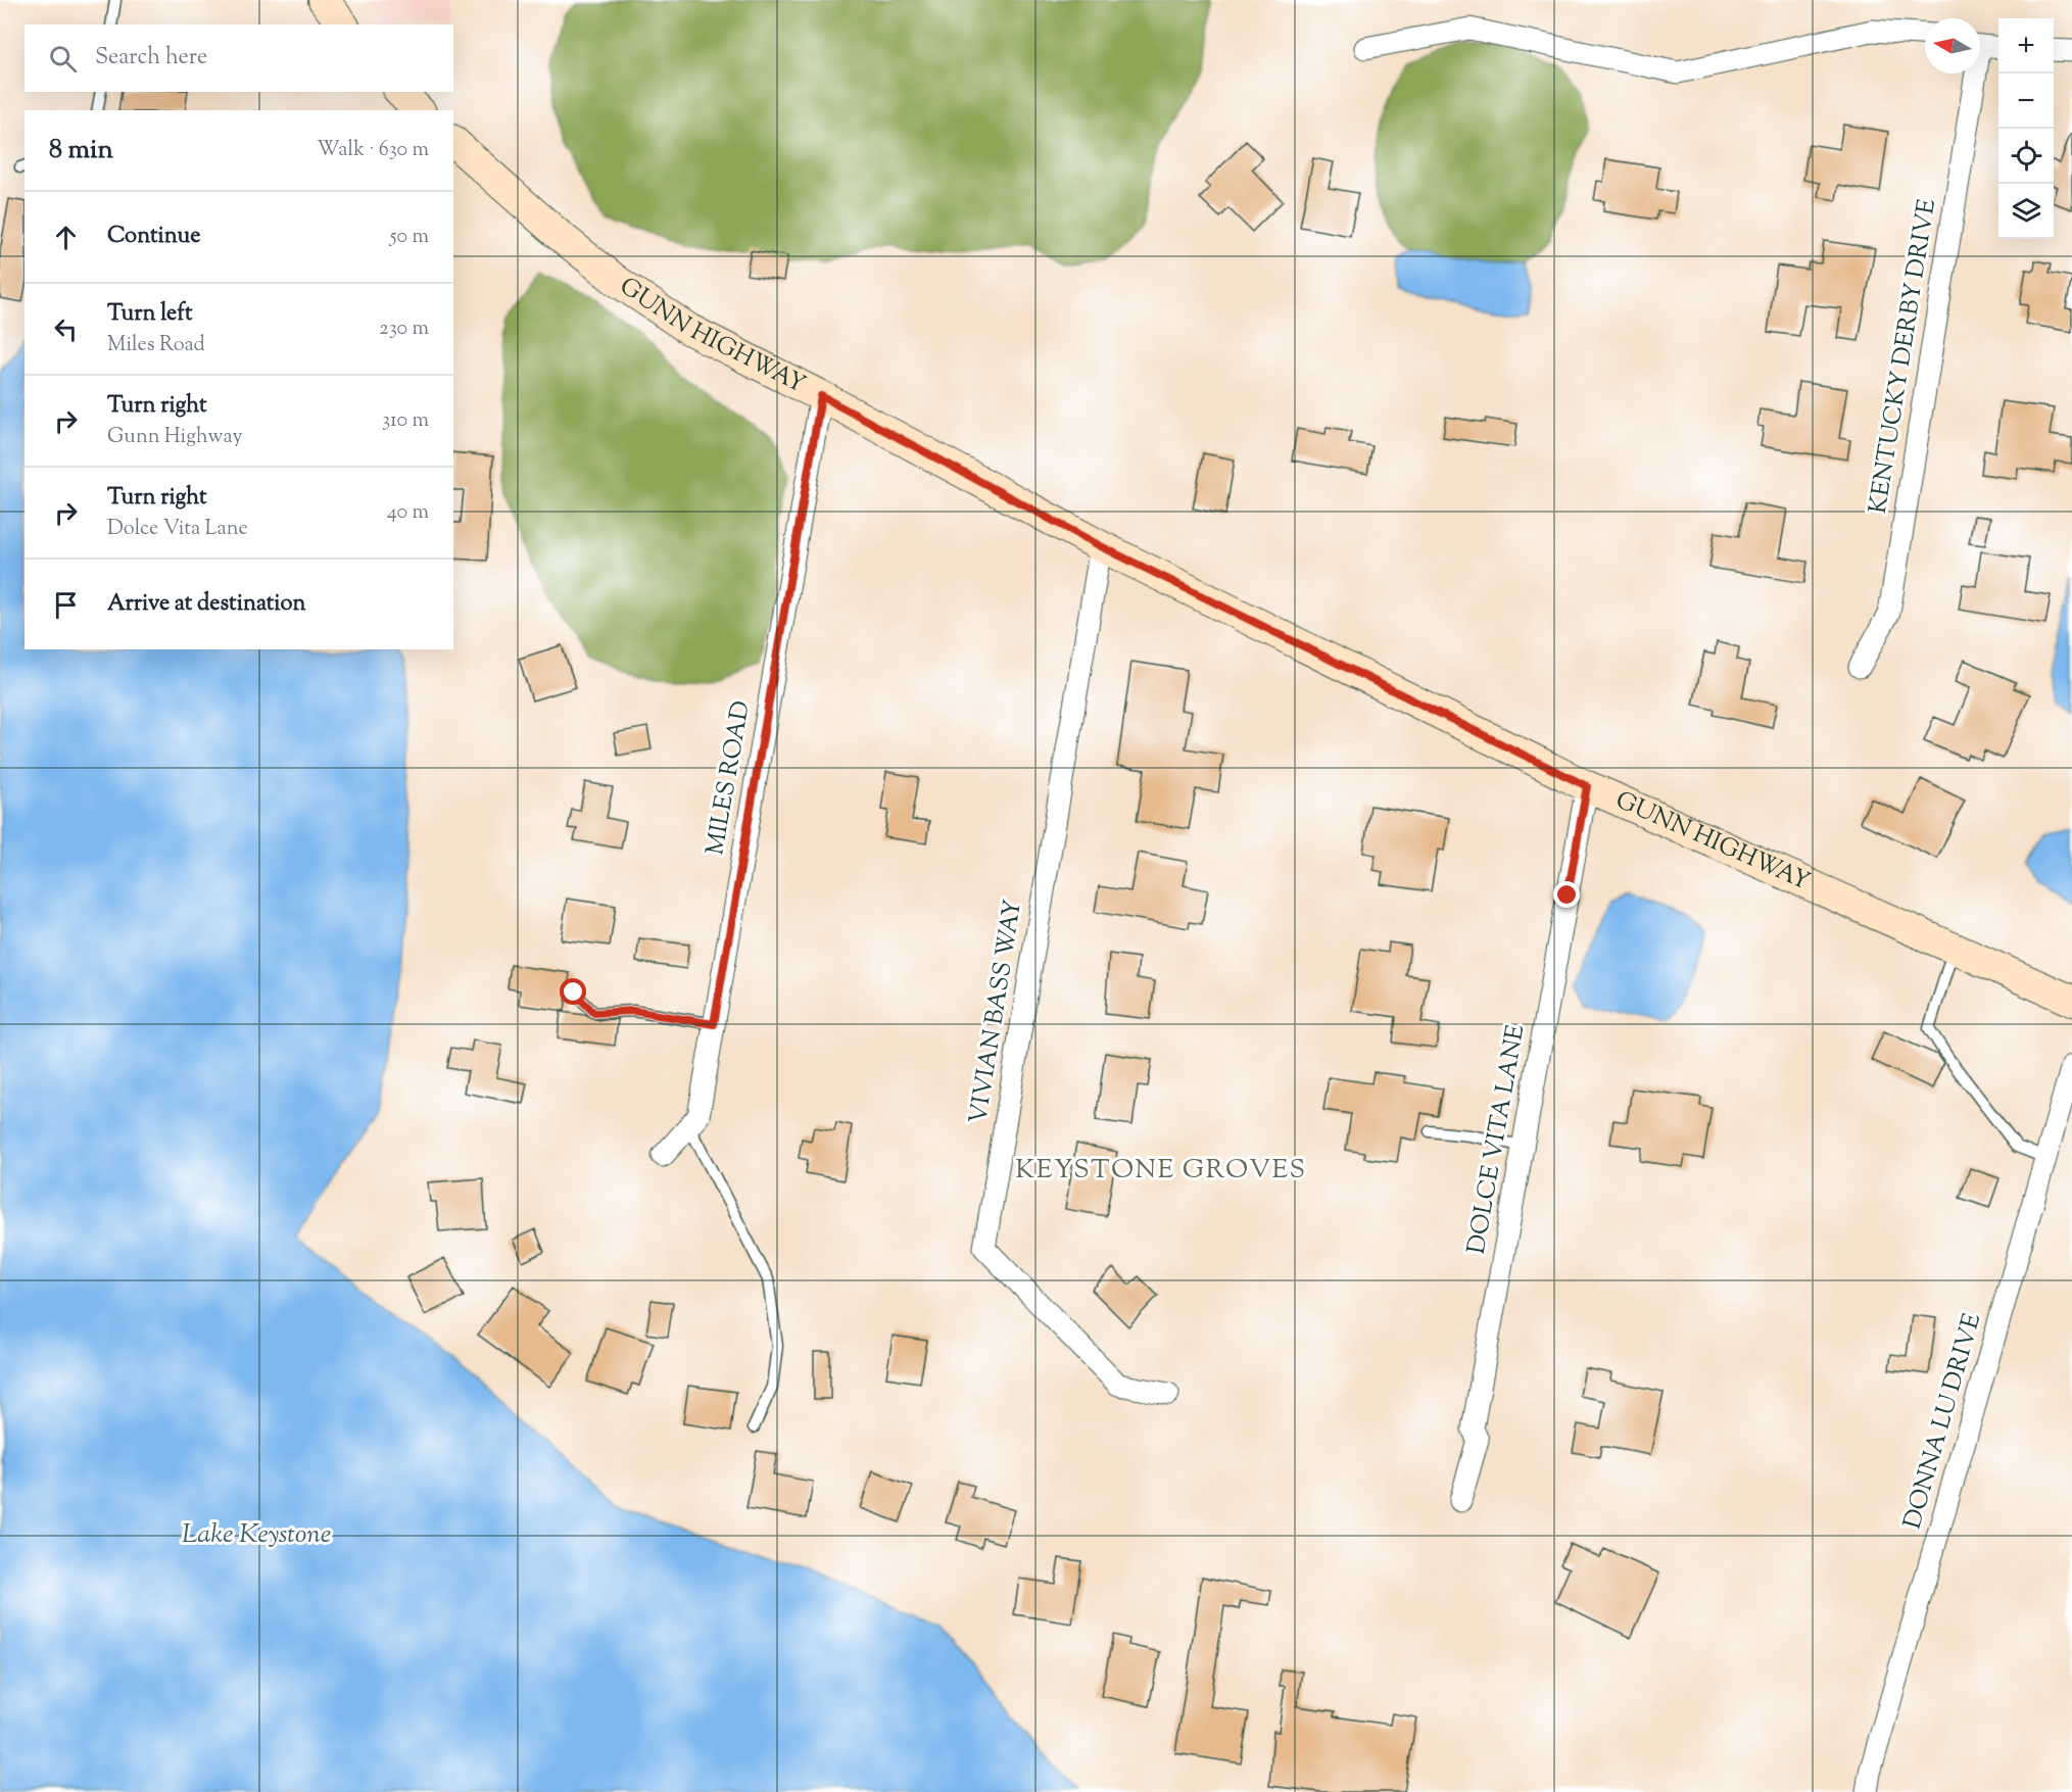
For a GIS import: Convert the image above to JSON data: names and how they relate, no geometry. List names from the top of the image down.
{
  "streets": {
    "main road": ["GUNN HIGHWAY"],
    "street": [
      "KENTUCKY DERBY DRIVE",
      "MILES ROAD",
      "VIVIAN BASS WAY",
      "DOLCE VITA LANE",
      "DONNA LU DRIVE"
    ]
  },
  "crossings": [
    ["GUNN HIGHWAY", "MILES ROAD"],
    ["GUNN HIGHWAY", "VIVIAN BASS WAY"],
    ["GUNN HIGHWAY", "DOLCE VITA LANE"]
  ],
  "districts": ["KEYSTONE GROVES"],
  "water": ["Lake Keystone"],
  "north": "left",
  "page": {
    "map_buttons": ["+", "−"],
    "search": "Search here",
    "heading": ["8 min", "Walk · 630 m"],
    "list": [
      ["Continue", "50 m"],
      ["Turn left", "Miles Road", "230 m"],
      ["Turn right", "Gunn Highway", "310 m"],
      ["Turn right", "Dolce Vita Lane", "40 m"],
      "Arrive at destination"
    ]
  }
}
